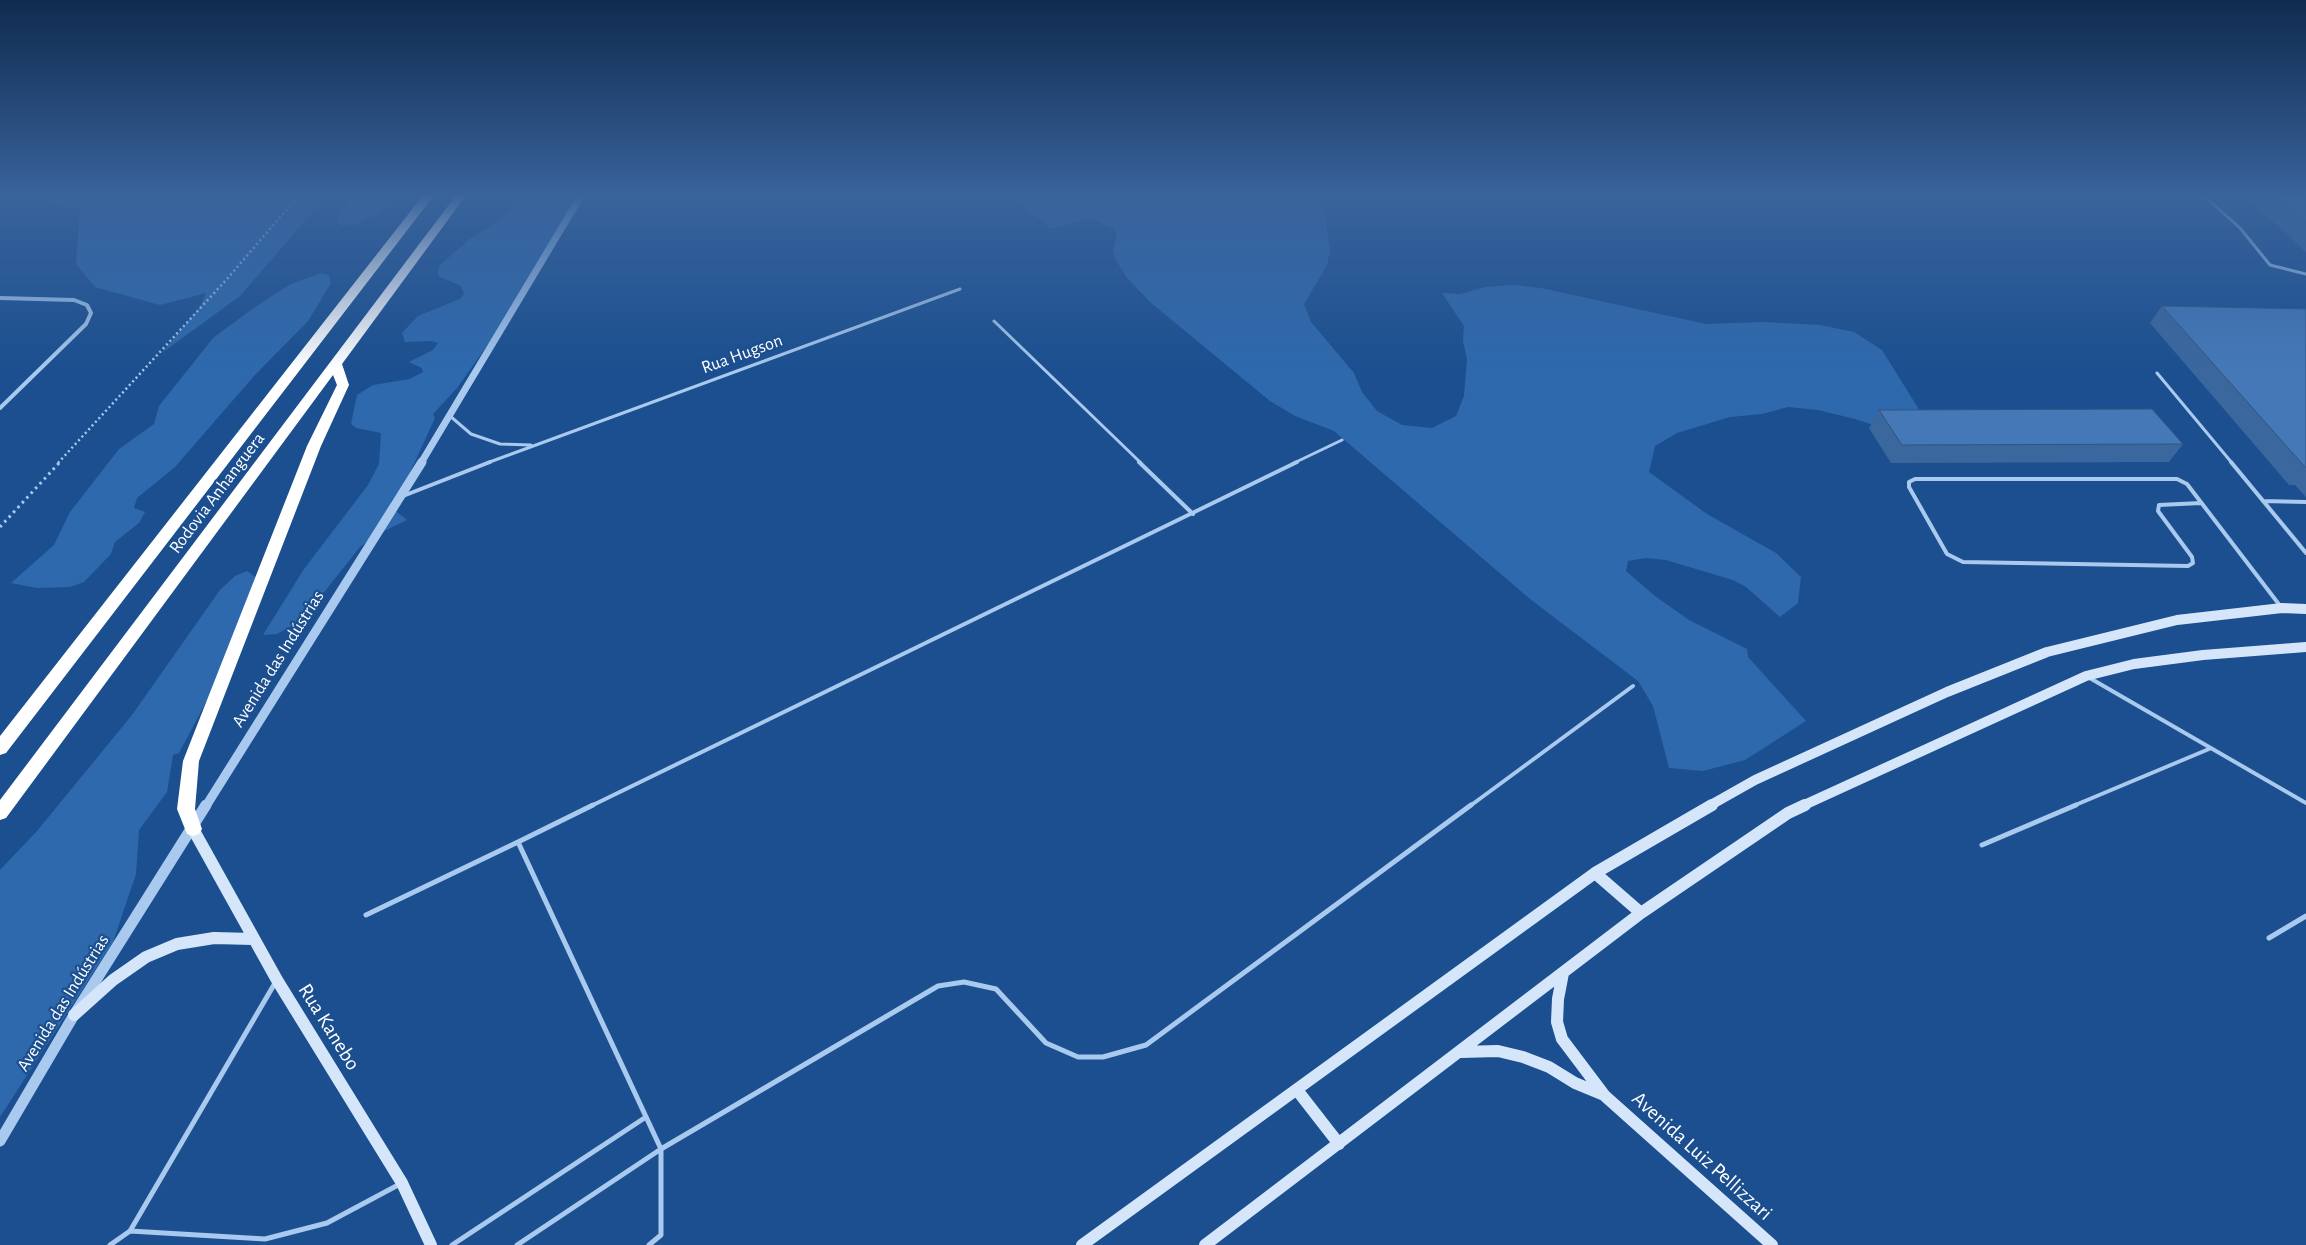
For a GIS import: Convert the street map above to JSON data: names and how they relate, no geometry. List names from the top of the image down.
{
  "streets": {
    "highway": ["Rodovia Anhanguera"],
    "main road": ["Rua Kanebo", "Avenida Luiz Pellizzari"],
    "street": ["Avenida das Indústrias"],
    "lane": ["Rua Hugson"]
  },
  "crossings": [
    ["Rua Hugson", "Avenida das Indústrias"],
    ["Avenida das Indústrias", "Rua Kanebo"]
  ]
}
